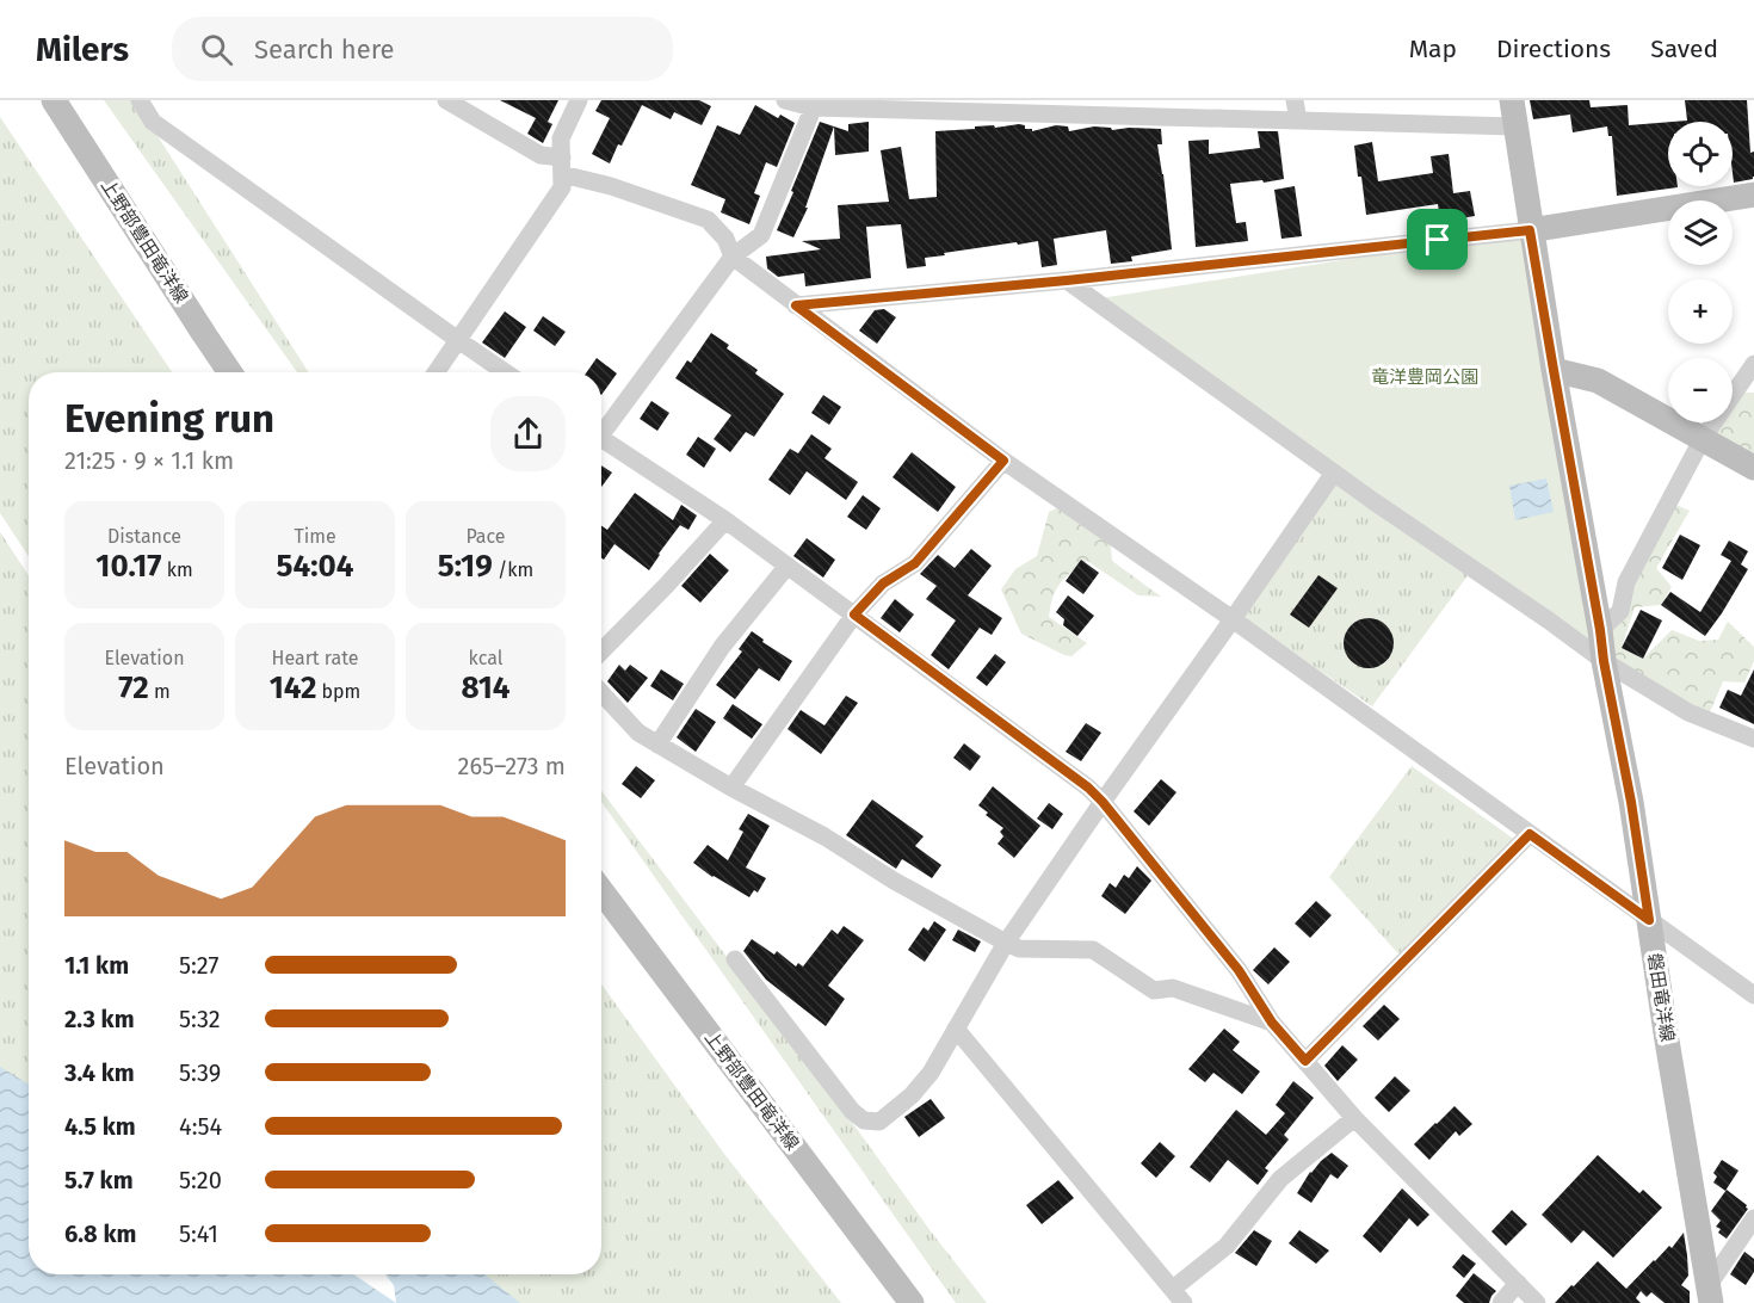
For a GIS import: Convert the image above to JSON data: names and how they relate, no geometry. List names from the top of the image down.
{
  "streets": {
    "main road": ["上野部豊田竜洋線", "磐田竜洋線"]
  },
  "parks": ["竜洋豊岡公園"],
  "page": {
    "header": "Milers",
    "search": "Search here",
    "nav": ["Map", "Directions", "Saved"],
    "map_buttons": ["+", "−"],
    "heading": ["Evening run", "21:25 · 9 × 1.1 km"],
    "stats": [
      ["Distance", "10.17 km"],
      ["Time", "54:04"],
      ["Pace", "5:19 /km"],
      ["Elevation", "72 m"],
      ["Heart rate", "142 bpm"],
      ["kcal", "814"]
    ],
    "chart": ["Elevation", "265–273 m"],
    "list": [
      {
        "name": "1.1 km",
        "note": "5:27"
      },
      {
        "name": "2.3 km",
        "note": "5:32"
      },
      {
        "name": "3.4 km",
        "note": "5:39"
      },
      {
        "name": "4.5 km",
        "note": "4:54"
      },
      {
        "name": "5.7 km",
        "note": "5:20"
      },
      {
        "name": "6.8 km",
        "note": "5:41"
      }
    ]
  }
}
